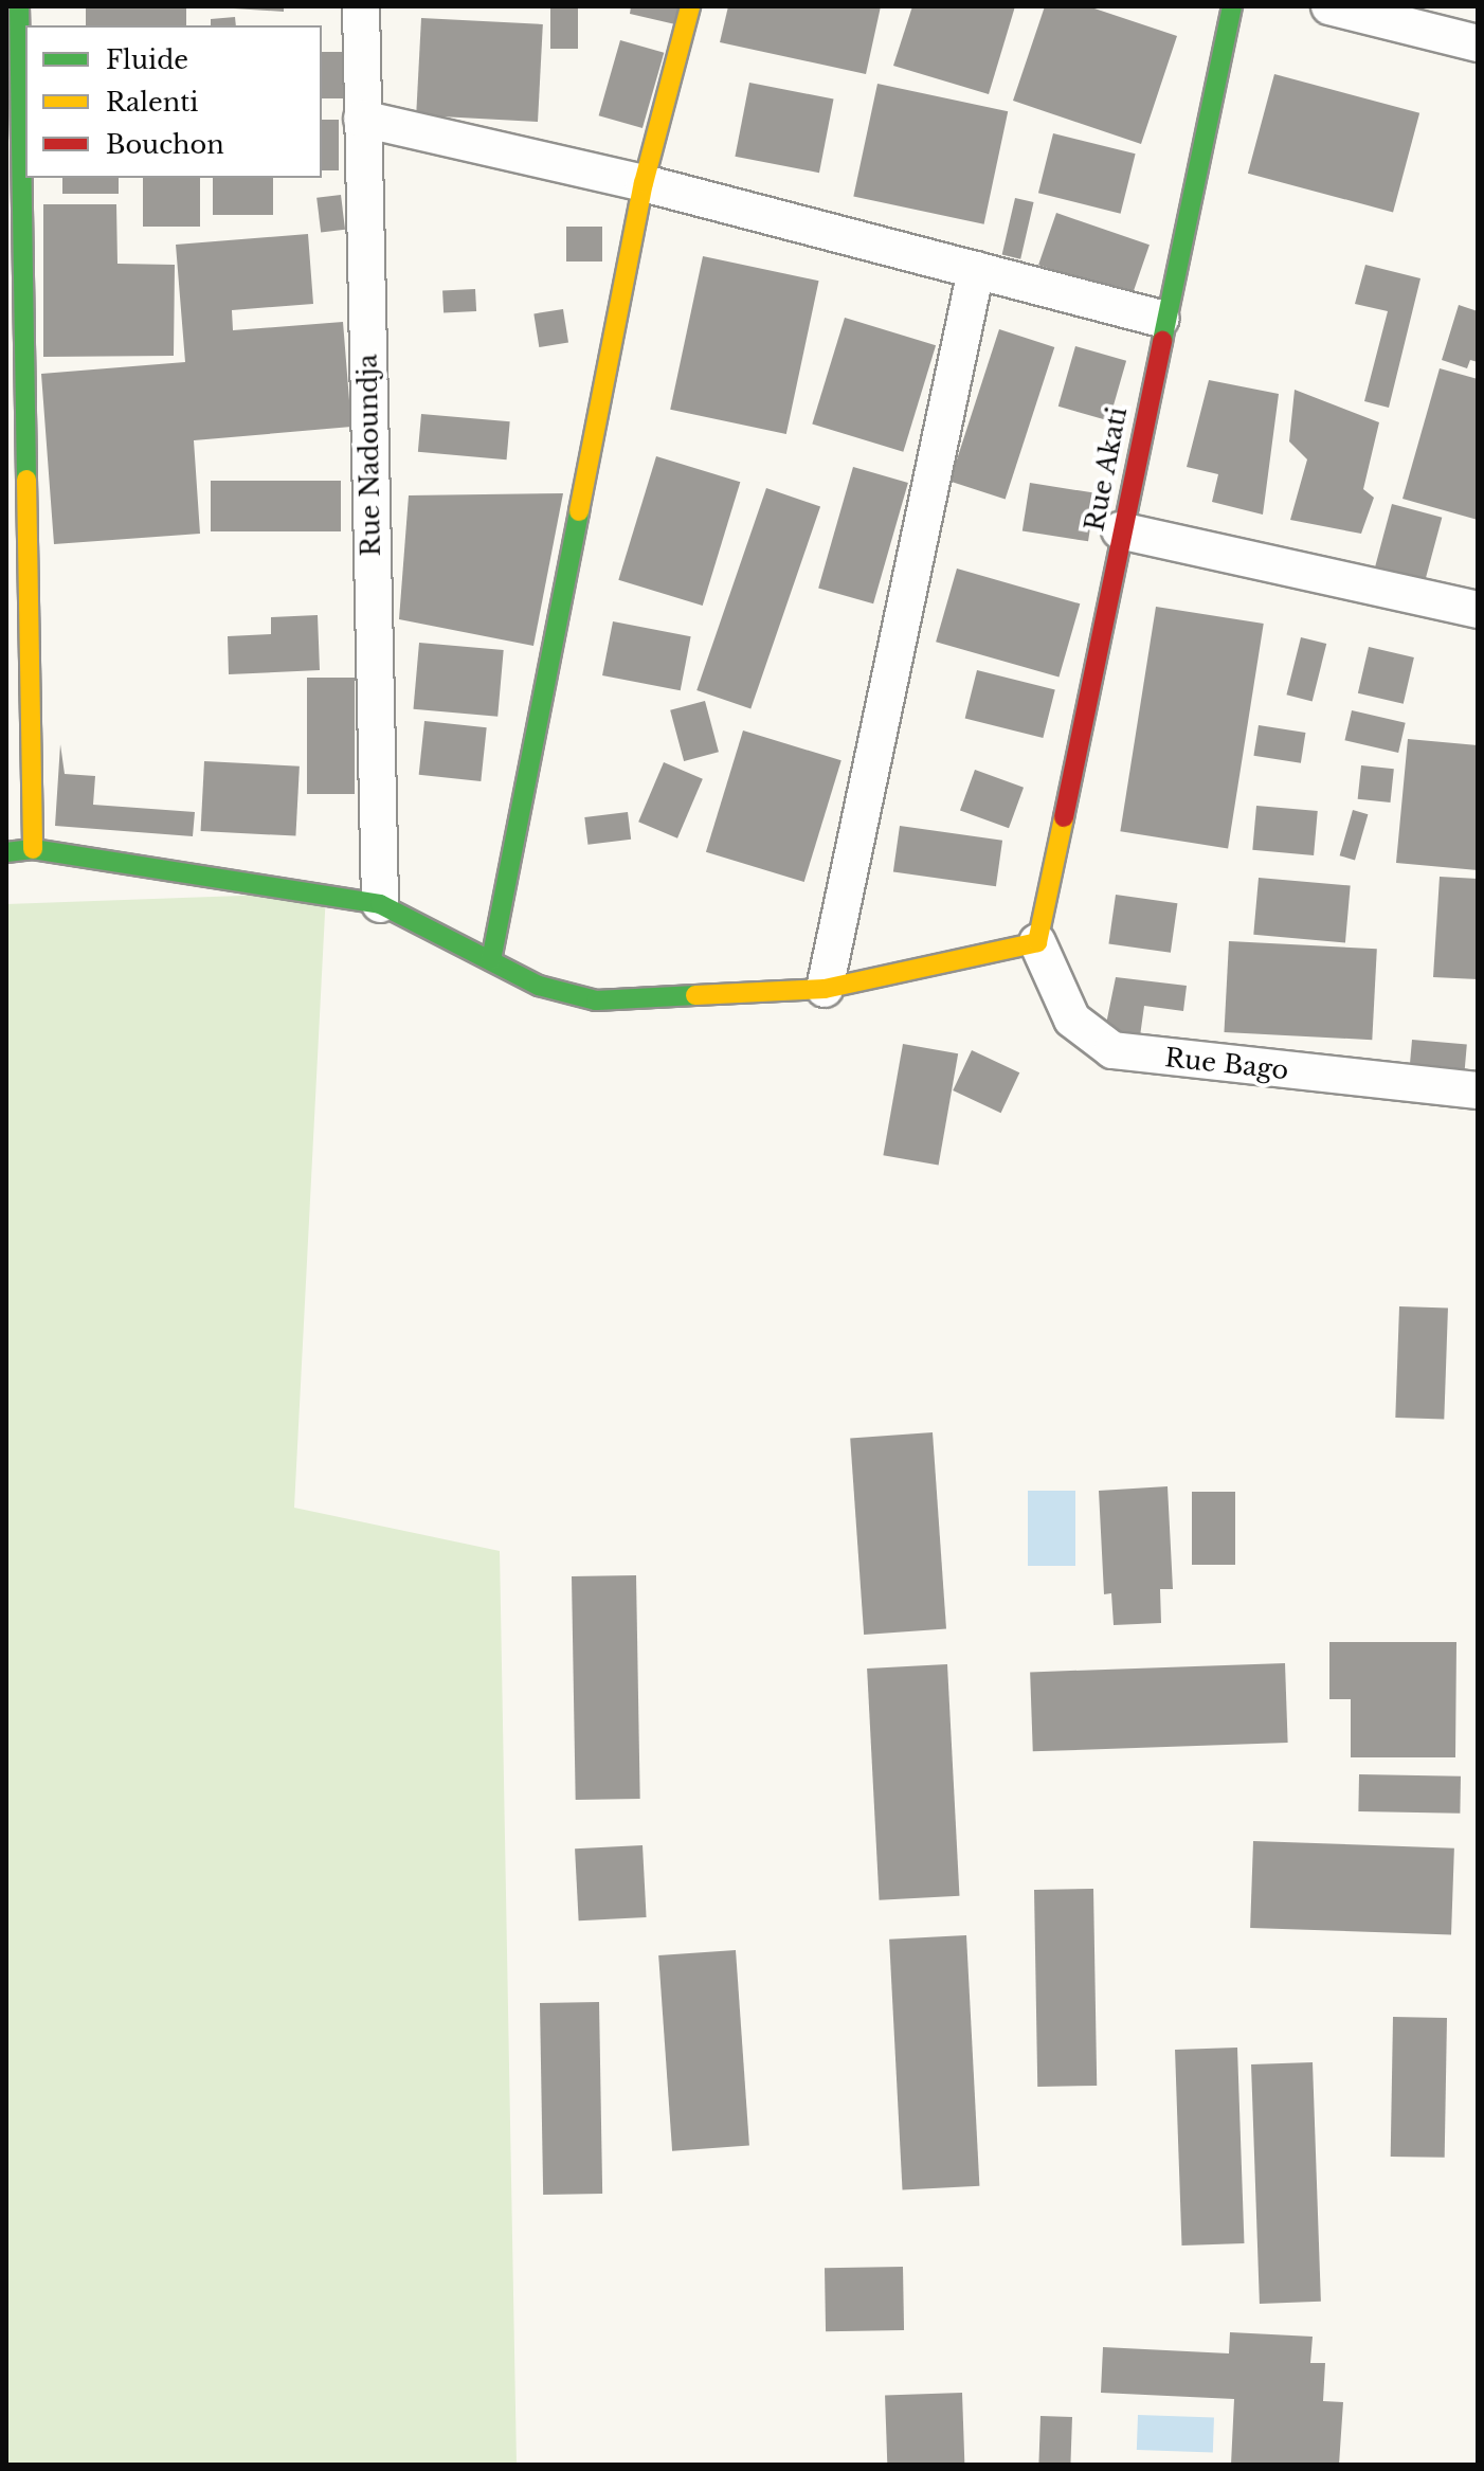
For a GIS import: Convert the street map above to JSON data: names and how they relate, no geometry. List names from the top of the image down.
{
  "streets": {
    "street": ["Rue Nadoundja", "Rue Akati", "Rue Bago"]
  },
  "crossings": [
    ["Rue Akati", "Rue Bago"]
  ],
  "legend": ["Fluide", "Ralenti", "Bouchon"]
}
